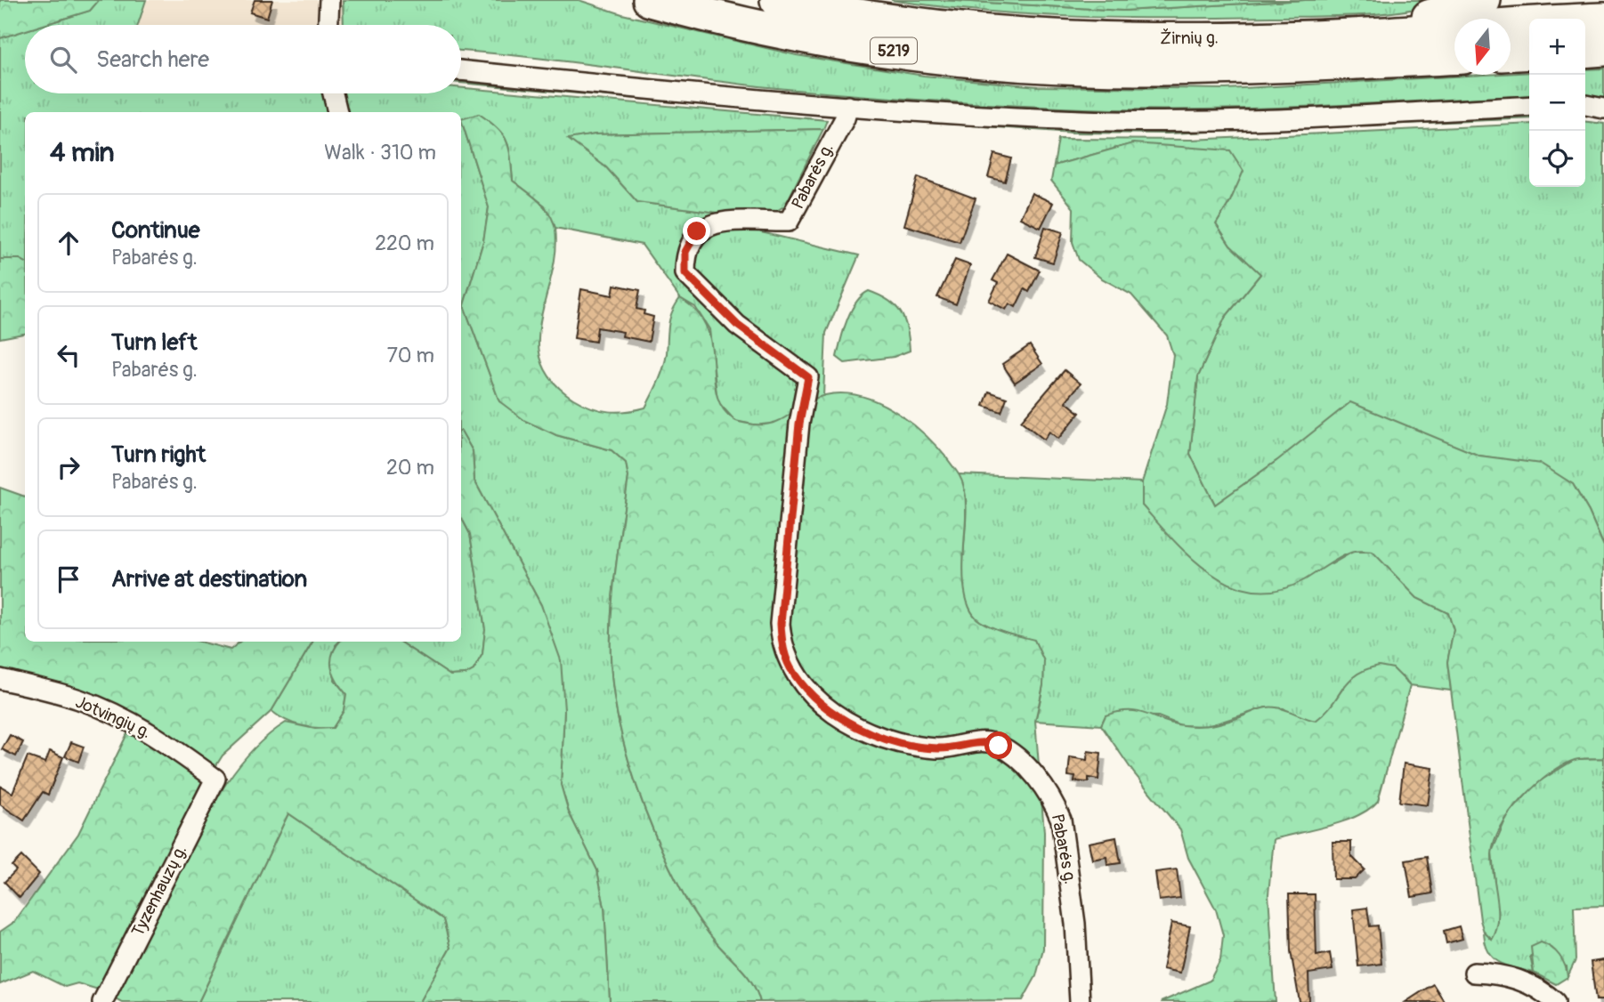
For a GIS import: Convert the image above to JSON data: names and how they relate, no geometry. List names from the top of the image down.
{
  "streets": {
    "highway": ["Žirnių g.", "5219"],
    "street": ["Pabarės g.", "Jotvingių g.", "Tyzenhauzų g."]
  },
  "crossings": [
    ["Jotvingių g.", "Tyzenhauzų g."]
  ],
  "north": "bottom",
  "page": {
    "map_buttons": ["+", "−"],
    "search": "Search here",
    "heading": ["4 min", "Walk · 310 m"],
    "list": [
      ["Continue", "Pabarės g.", "220 m"],
      ["Turn left", "Pabarės g.", "70 m"],
      ["Turn right", "Pabarės g.", "20 m"],
      "Arrive at destination"
    ]
  }
}
